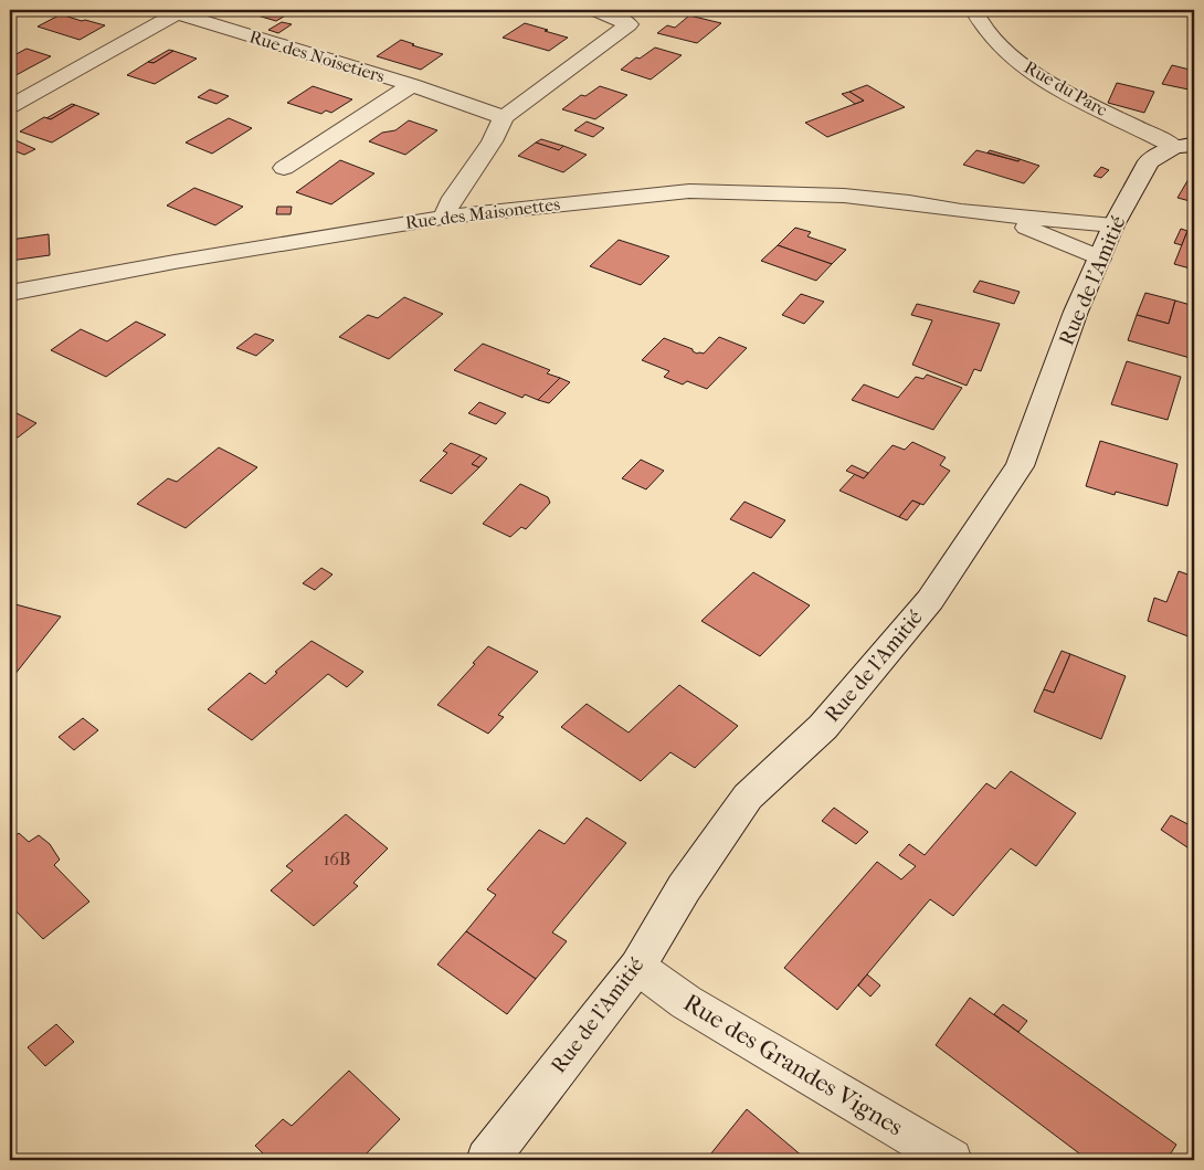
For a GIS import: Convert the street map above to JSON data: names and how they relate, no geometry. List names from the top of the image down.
{
  "streets": {
    "street": [
      "Rue des Noisetiers",
      "Rue du Parc",
      "Rue des Maisonettes",
      "Rue de l'Amitié",
      "Rue des Grandes Vignes"
    ]
  },
  "crossings": [
    ["Rue du Parc", "Rue de l'Amitié"],
    ["Rue des Maisonettes", "Rue de l'Amitié"],
    ["Rue de l'Amitié", "Rue des Grandes Vignes"]
  ],
  "house_numbers": ["16B"]
}
